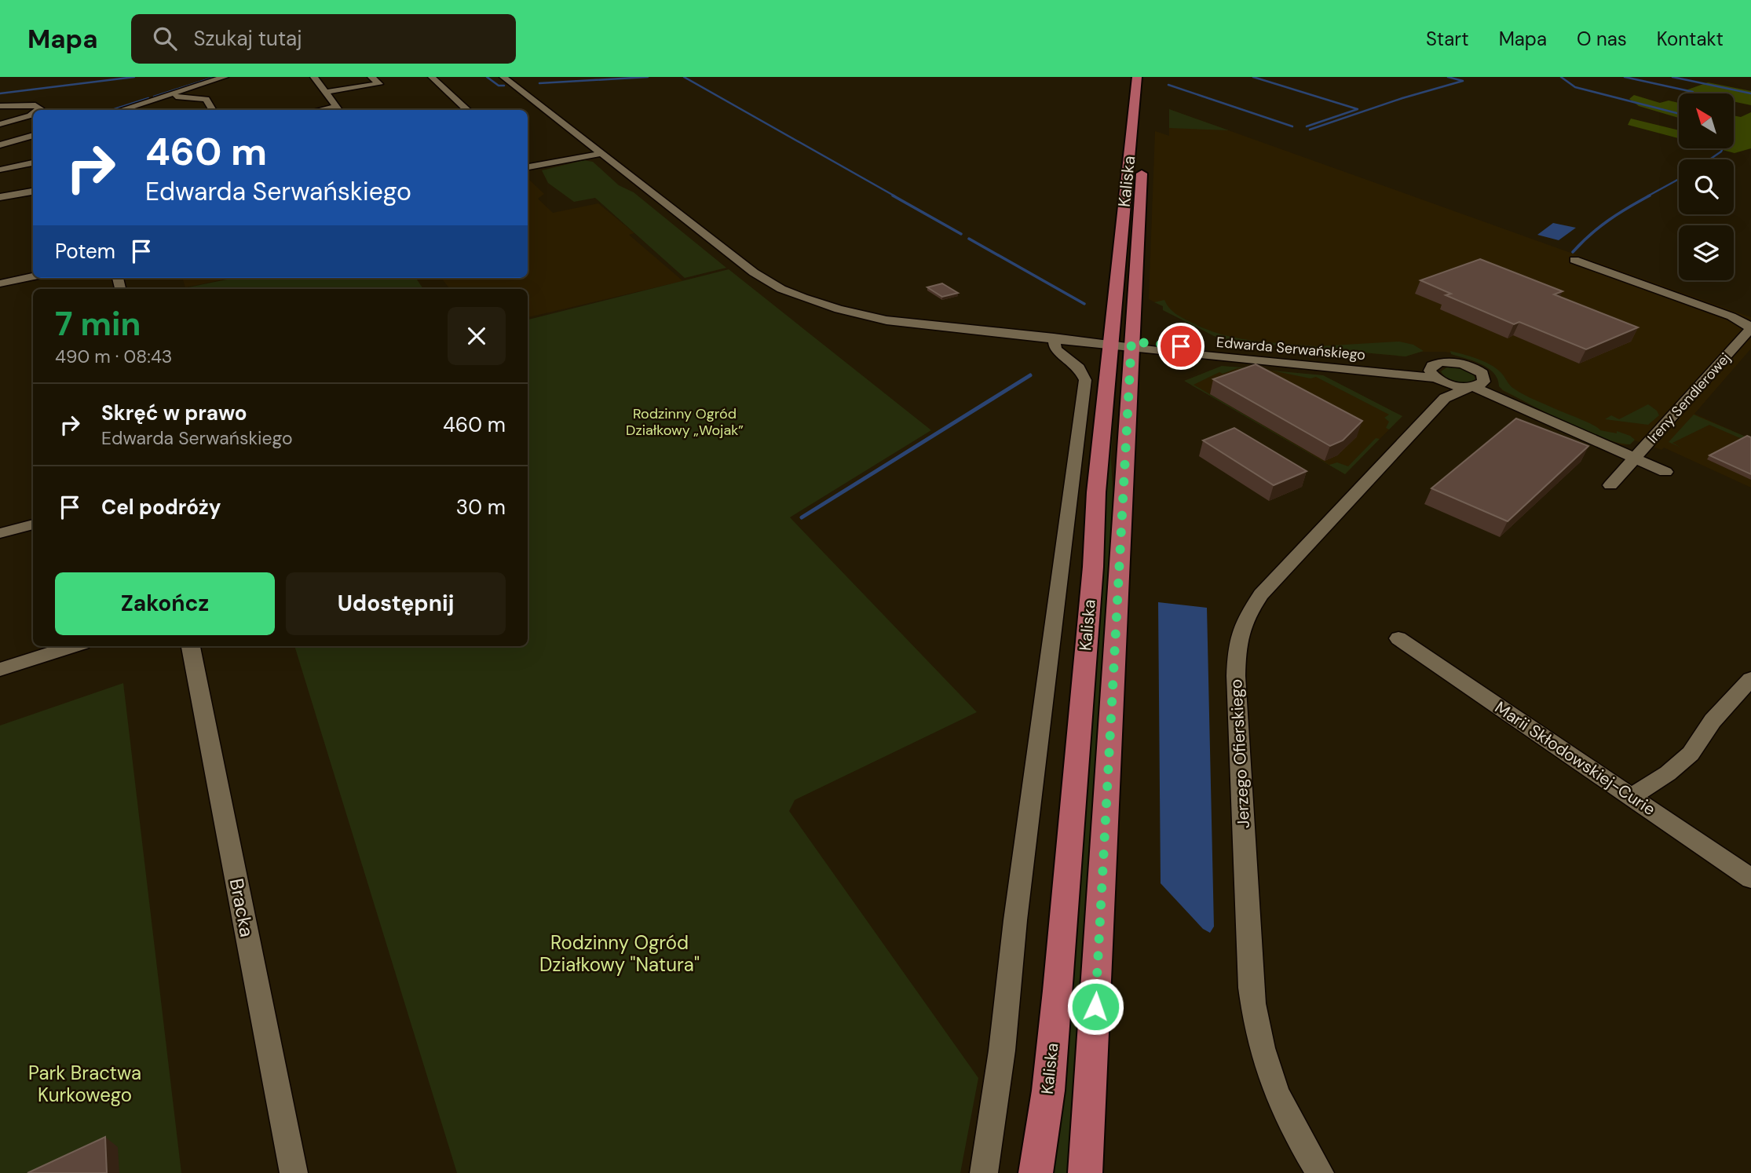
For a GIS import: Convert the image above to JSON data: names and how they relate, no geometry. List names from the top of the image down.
{
  "streets": {
    "main road": ["Kaliska"],
    "street": [
      "Edwarda Serwańskiego",
      "Ireny Sendlerowej",
      "Jerzego Ofierskiego",
      "Marii Skłodowskiej-Curie",
      "Bracka"
    ]
  },
  "crossings": [
    ["Kaliska", "Edwarda Serwańskiego"]
  ],
  "parks": ["Rodzinny Ogród Działkowy „Wojak”", "Rodzinny Ogród Działkowy \"Natura\"", "Park Bractwa Kurkowego"],
  "north": "top left",
  "page": {
    "header": "Mapa",
    "search": "Szukaj tutaj",
    "nav": [
      "Start",
      "Mapa",
      "O nas",
      "Kontakt"
    ],
    "turn": ["460 m", "Edwarda Serwańskiego"],
    "then": "Potem",
    "heading": ["7 min", "490 m · 08:43"],
    "list": [
      {
        "name": "Skręć w prawo",
        "note": "Edwarda Serwańskiego",
        "value": "460 m"
      },
      {
        "name": "Cel podróży",
        "value": "30 m"
      }
    ],
    "buttons": ["Zakończ", "Udostępnij"]
  }
}
